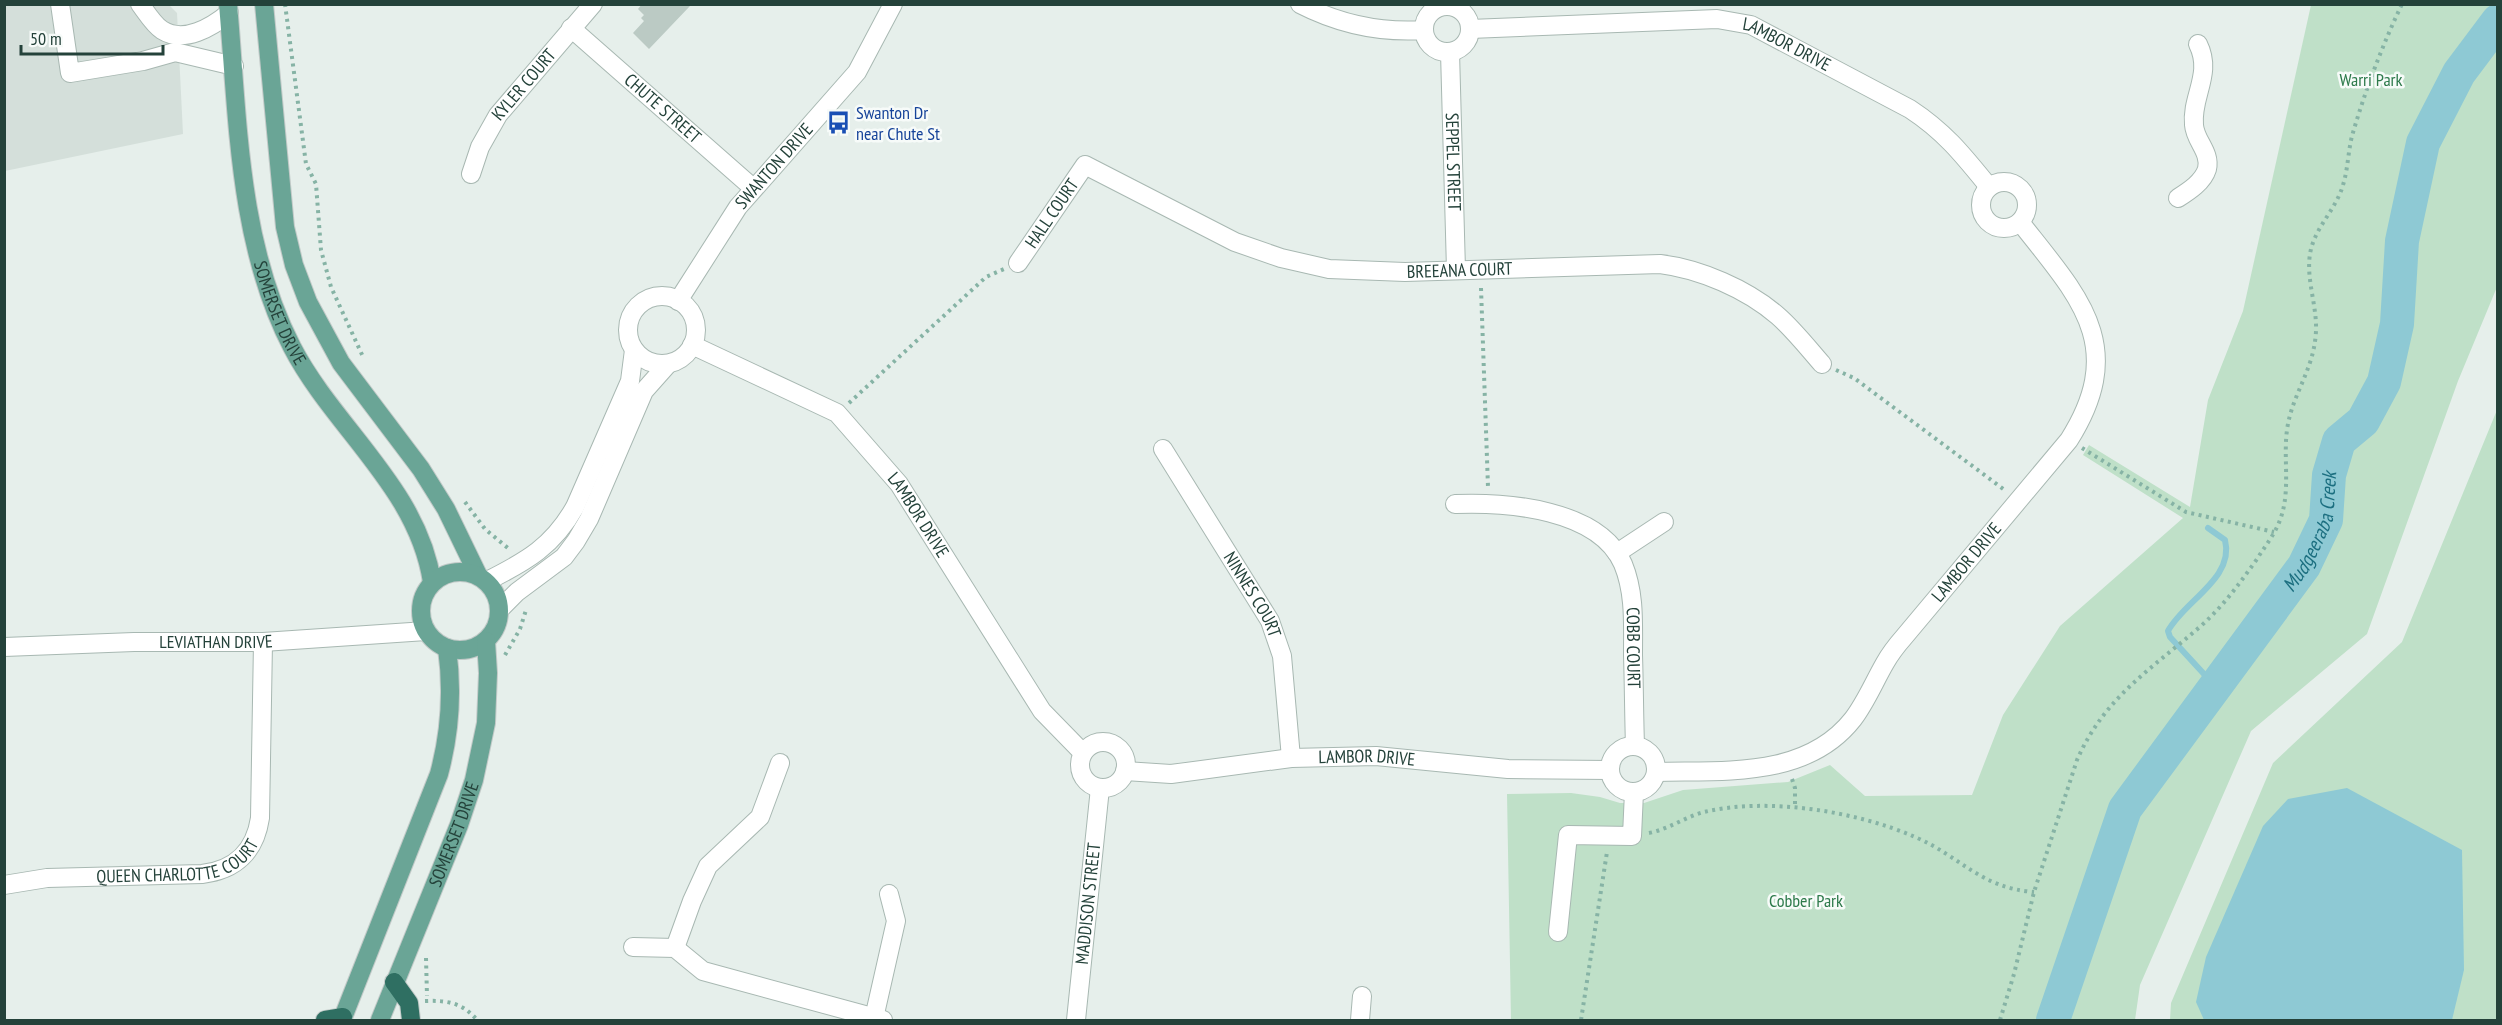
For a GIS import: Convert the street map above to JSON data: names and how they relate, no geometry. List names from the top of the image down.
{
  "streets": {
    "main road": ["SOMERSET DRIVE"],
    "street": [
      "LAMBOR DRIVE",
      "KYLER COURT",
      "CHUTE STREET",
      "SEPPEL STREET",
      "SWANTON DRIVE",
      "HALL COURT",
      "BREEANA COURT",
      "NINNES COURT",
      "LEVIATHAN DRIVE",
      "COBB COURT",
      "QUEEN CHARLOTTE COURT",
      "MADDISON STREET"
    ]
  },
  "crossings": [
    ["LAMBOR DRIVE", "SEPPEL STREET"],
    ["LAMBOR DRIVE", "SWANTON DRIVE"],
    ["LAMBOR DRIVE", "NINNES COURT"],
    ["LAMBOR DRIVE", "COBB COURT"],
    ["LAMBOR DRIVE", "MADDISON STREET"],
    ["KYLER COURT", "CHUTE STREET"],
    ["CHUTE STREET", "SWANTON DRIVE"],
    ["SEPPEL STREET", "BREEANA COURT"],
    ["HALL COURT", "BREEANA COURT"],
    ["SOMERSET DRIVE", "LEVIATHAN DRIVE"],
    ["LEVIATHAN DRIVE", "QUEEN CHARLOTTE COURT"]
  ],
  "water": ["Mudgeeraba Creek"],
  "parks": ["Warri Park", "Cobber Park"],
  "places": {
    "bus stop": ["Swanton Dr near Chute St"]
  },
  "scale_bar": "50 m"
}
